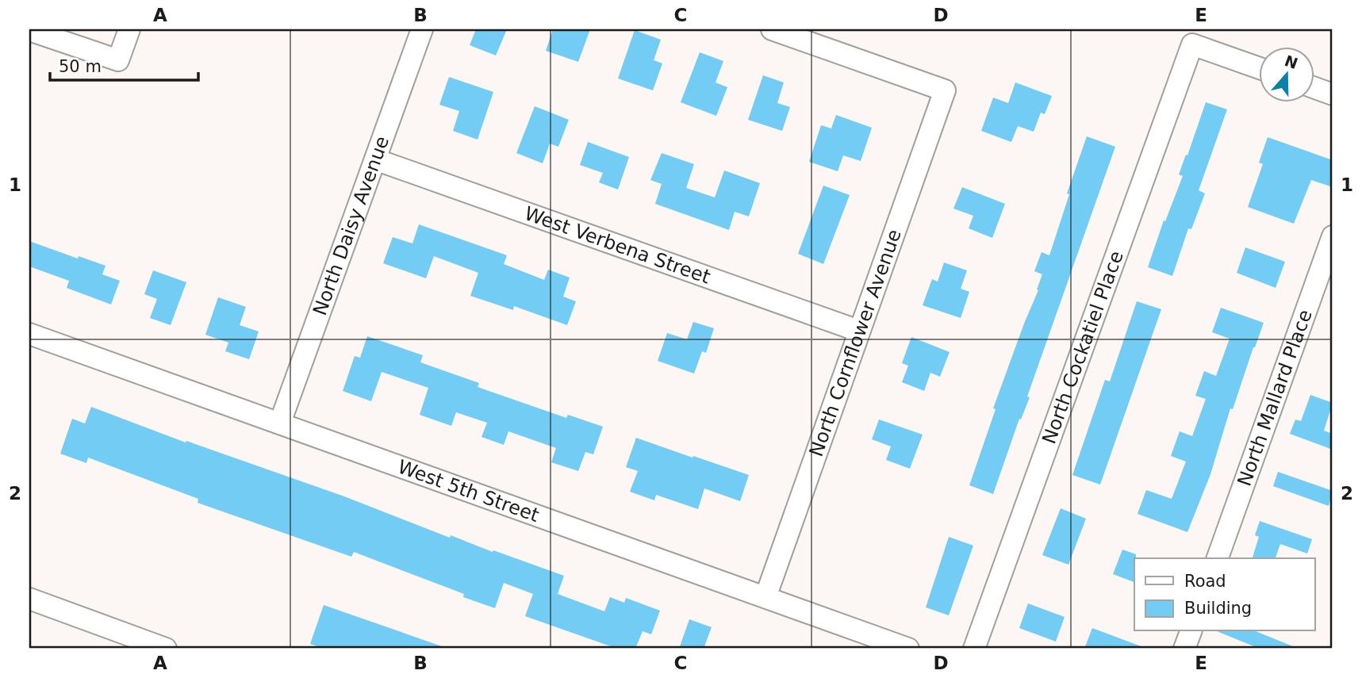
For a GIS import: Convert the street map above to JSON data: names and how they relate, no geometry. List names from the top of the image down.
{
  "streets": {
    "street": [
      "North Daisy Avenue",
      "West Verbena Street",
      "North Cornflower Avenue",
      "North Cockatiel Place",
      "North Mallard Place",
      "West 5th Street"
    ]
  },
  "crossings": [
    ["North Daisy Avenue", "West Verbena Street"],
    ["North Daisy Avenue", "West 5th Street"],
    ["West Verbena Street", "North Cornflower Avenue"],
    ["North Cornflower Avenue", "West 5th Street"]
  ],
  "legend": ["Road", "Building"],
  "scale_bar": "50 m",
  "north": "top",
  "grid": {
    "columns": [
      "A",
      "B",
      "C",
      "D",
      "E"
    ],
    "rows": ["1", "2"]
  }
}
